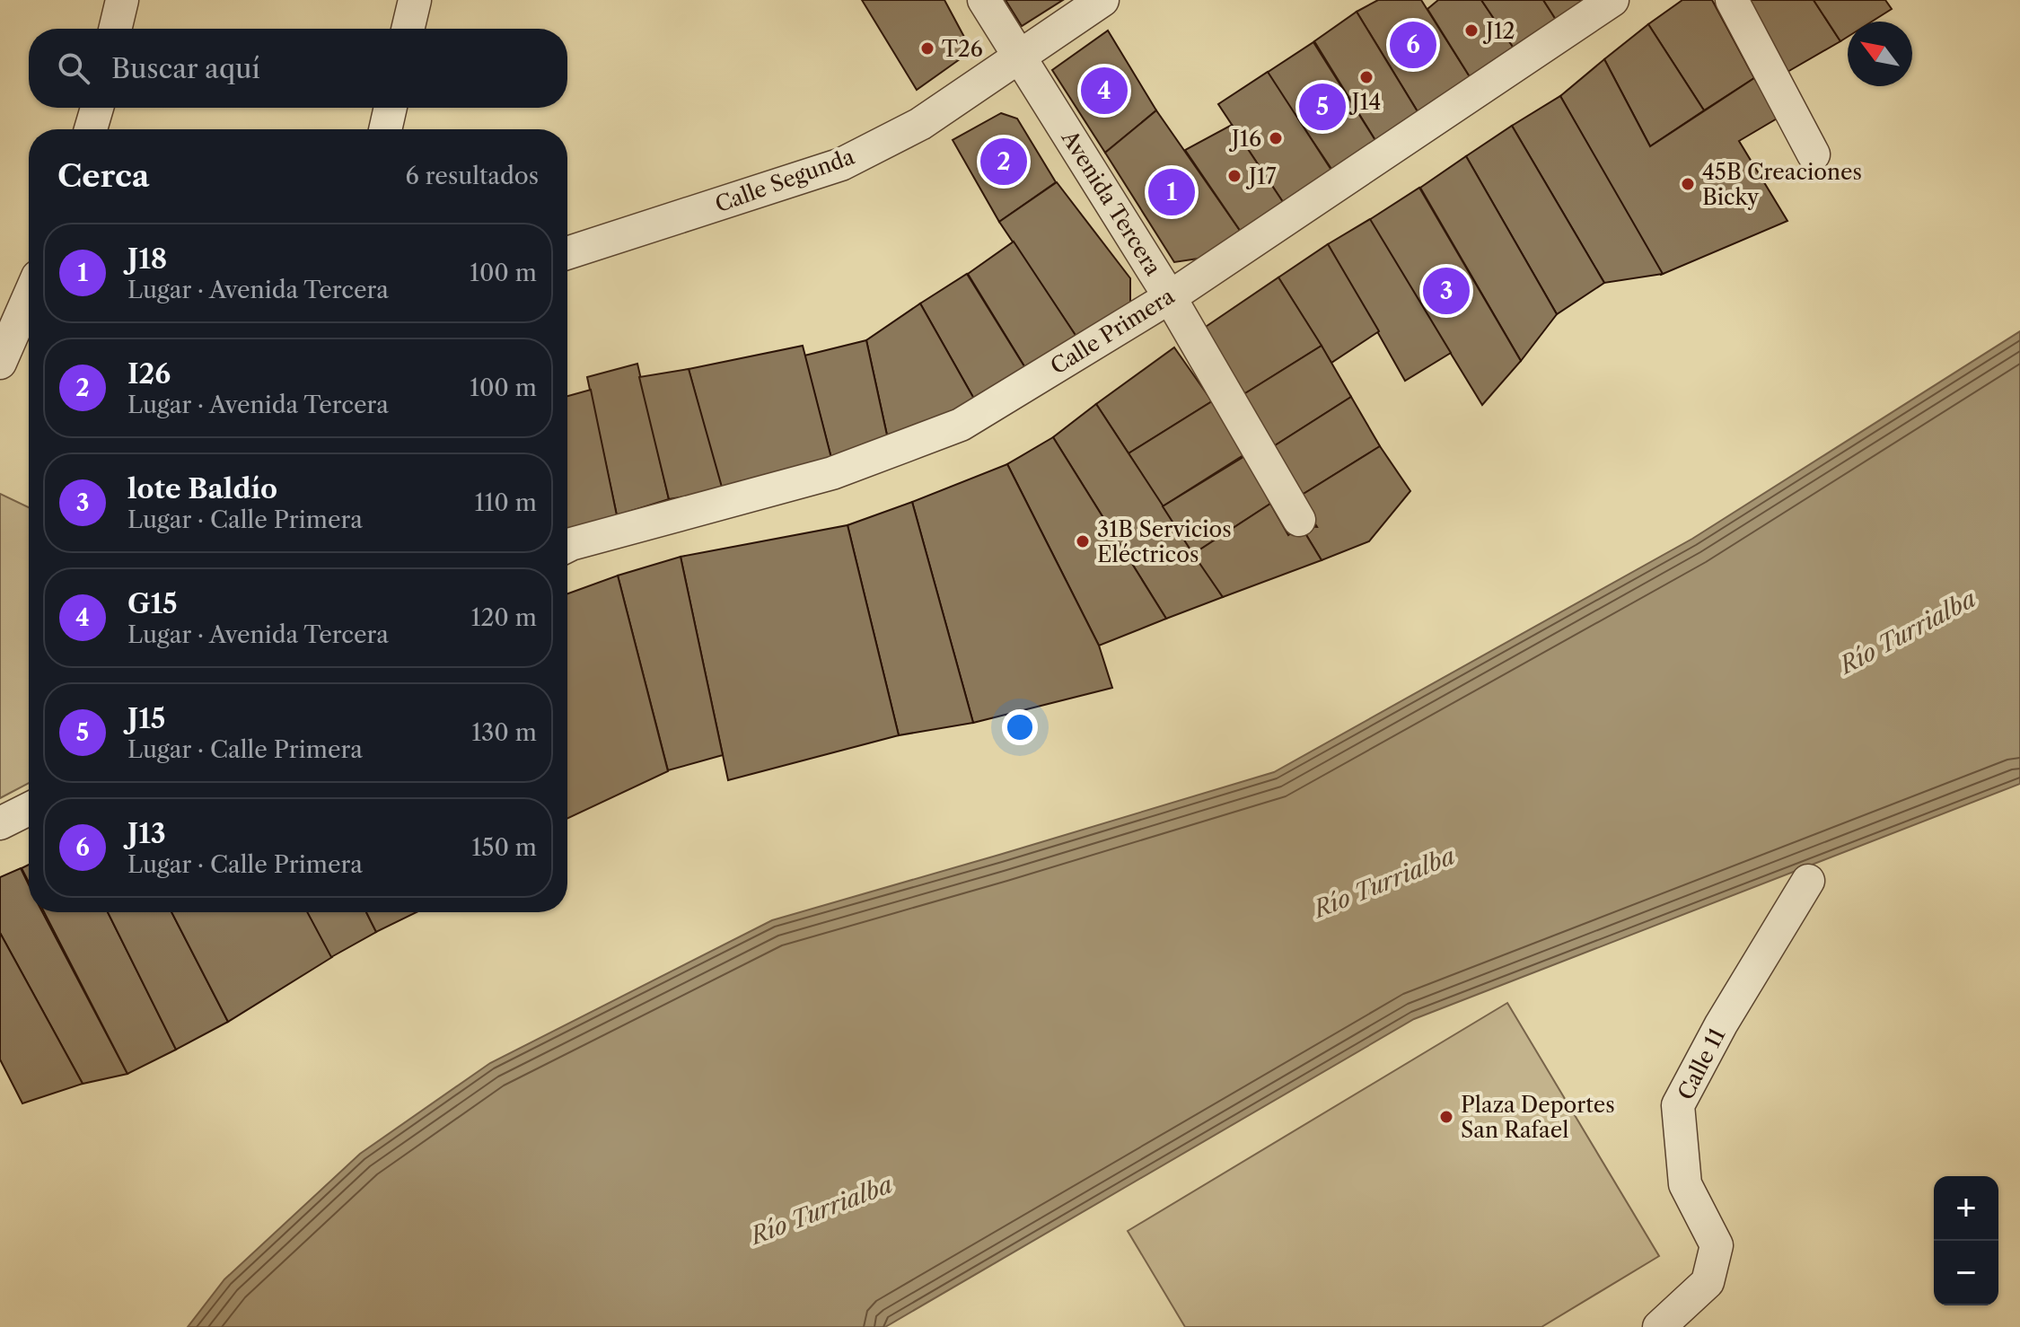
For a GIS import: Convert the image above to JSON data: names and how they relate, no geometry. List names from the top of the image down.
{
  "streets": {
    "street": [
      "Calle Segunda",
      "Avenida Tercera",
      "Calle Primera",
      "Calle 11"
    ]
  },
  "crossings": [
    ["Calle Segunda", "Avenida Tercera"],
    ["Avenida Tercera", "Calle Primera"]
  ],
  "water": ["Río Turrialba"],
  "places": [
    "J12",
    "T26",
    "J14",
    "J16",
    "J17",
    "45B Creaciones Bicky",
    "31B Servicios Eléctricos",
    "Plaza Deportes San Rafael"
  ],
  "north": "top left",
  "page": {
    "pins": [
      "6",
      "4",
      "5",
      "2",
      "1",
      "3"
    ],
    "search": "Buscar aquí",
    "heading": ["Cerca", "6 resultados"],
    "list": [
      {
        "mark": "1",
        "name": "J18",
        "note": "Lugar · Avenida Tercera",
        "value": "100 m"
      },
      {
        "mark": "2",
        "name": "I26",
        "note": "Lugar · Avenida Tercera",
        "value": "100 m"
      },
      {
        "mark": "3",
        "name": "lote Baldío",
        "note": "Lugar · Calle Primera",
        "value": "110 m"
      },
      {
        "mark": "4",
        "name": "G15",
        "note": "Lugar · Avenida Tercera",
        "value": "120 m"
      },
      {
        "mark": "5",
        "name": "J15",
        "note": "Lugar · Calle Primera",
        "value": "130 m"
      },
      {
        "mark": "6",
        "name": "J13",
        "note": "Lugar · Calle Primera",
        "value": "150 m"
      }
    ],
    "map_buttons": ["+", "−"]
  }
}
